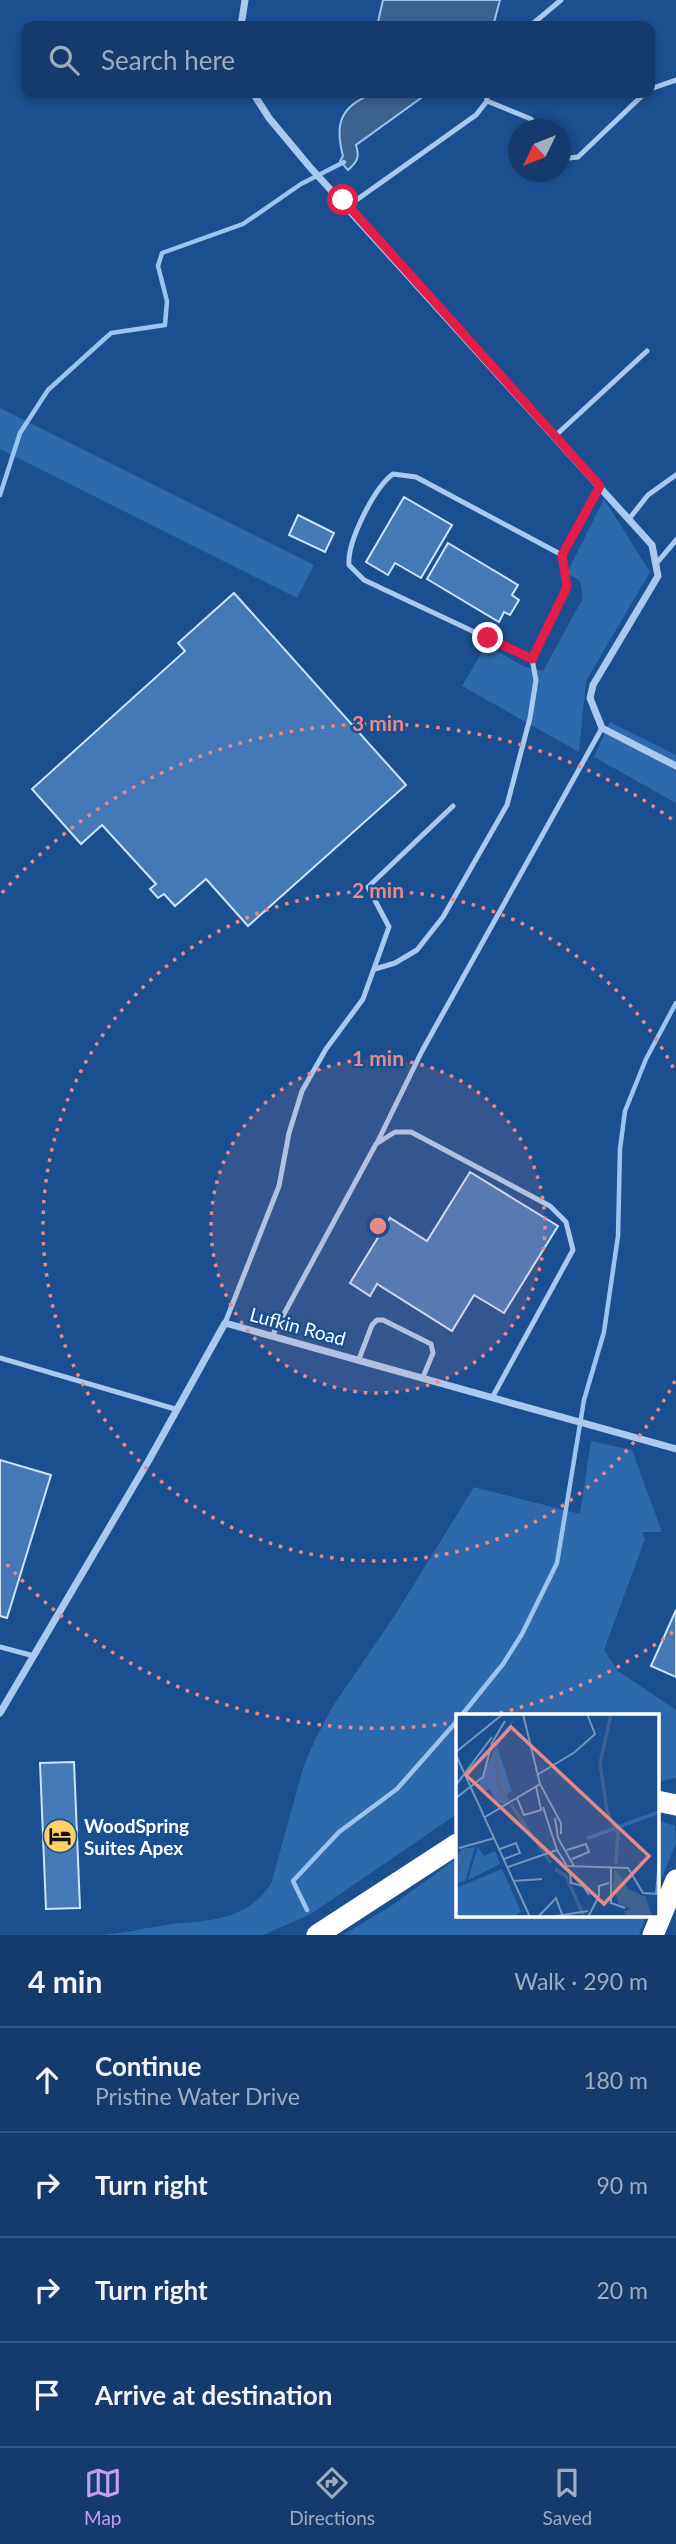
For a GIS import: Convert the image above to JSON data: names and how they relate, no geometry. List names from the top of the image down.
{
  "streets": {
    "street": ["Lufkin Road"]
  },
  "places": {
    "hotel": ["WoodSpring Suites Apex"]
  },
  "north": "bottom left",
  "page": {
    "search": "Search here",
    "heading": ["4 min", "Walk · 290 m"],
    "list": [
      ["Continue", "Pristine Water Drive", "180 m"],
      ["Turn right", "90 m"],
      ["Turn right", "20 m"],
      "Arrive at destination"
    ],
    "nav": ["Map", "Directions", "Saved"]
  },
  "rings": ["3 min", "2 min", "1 min"]
}
